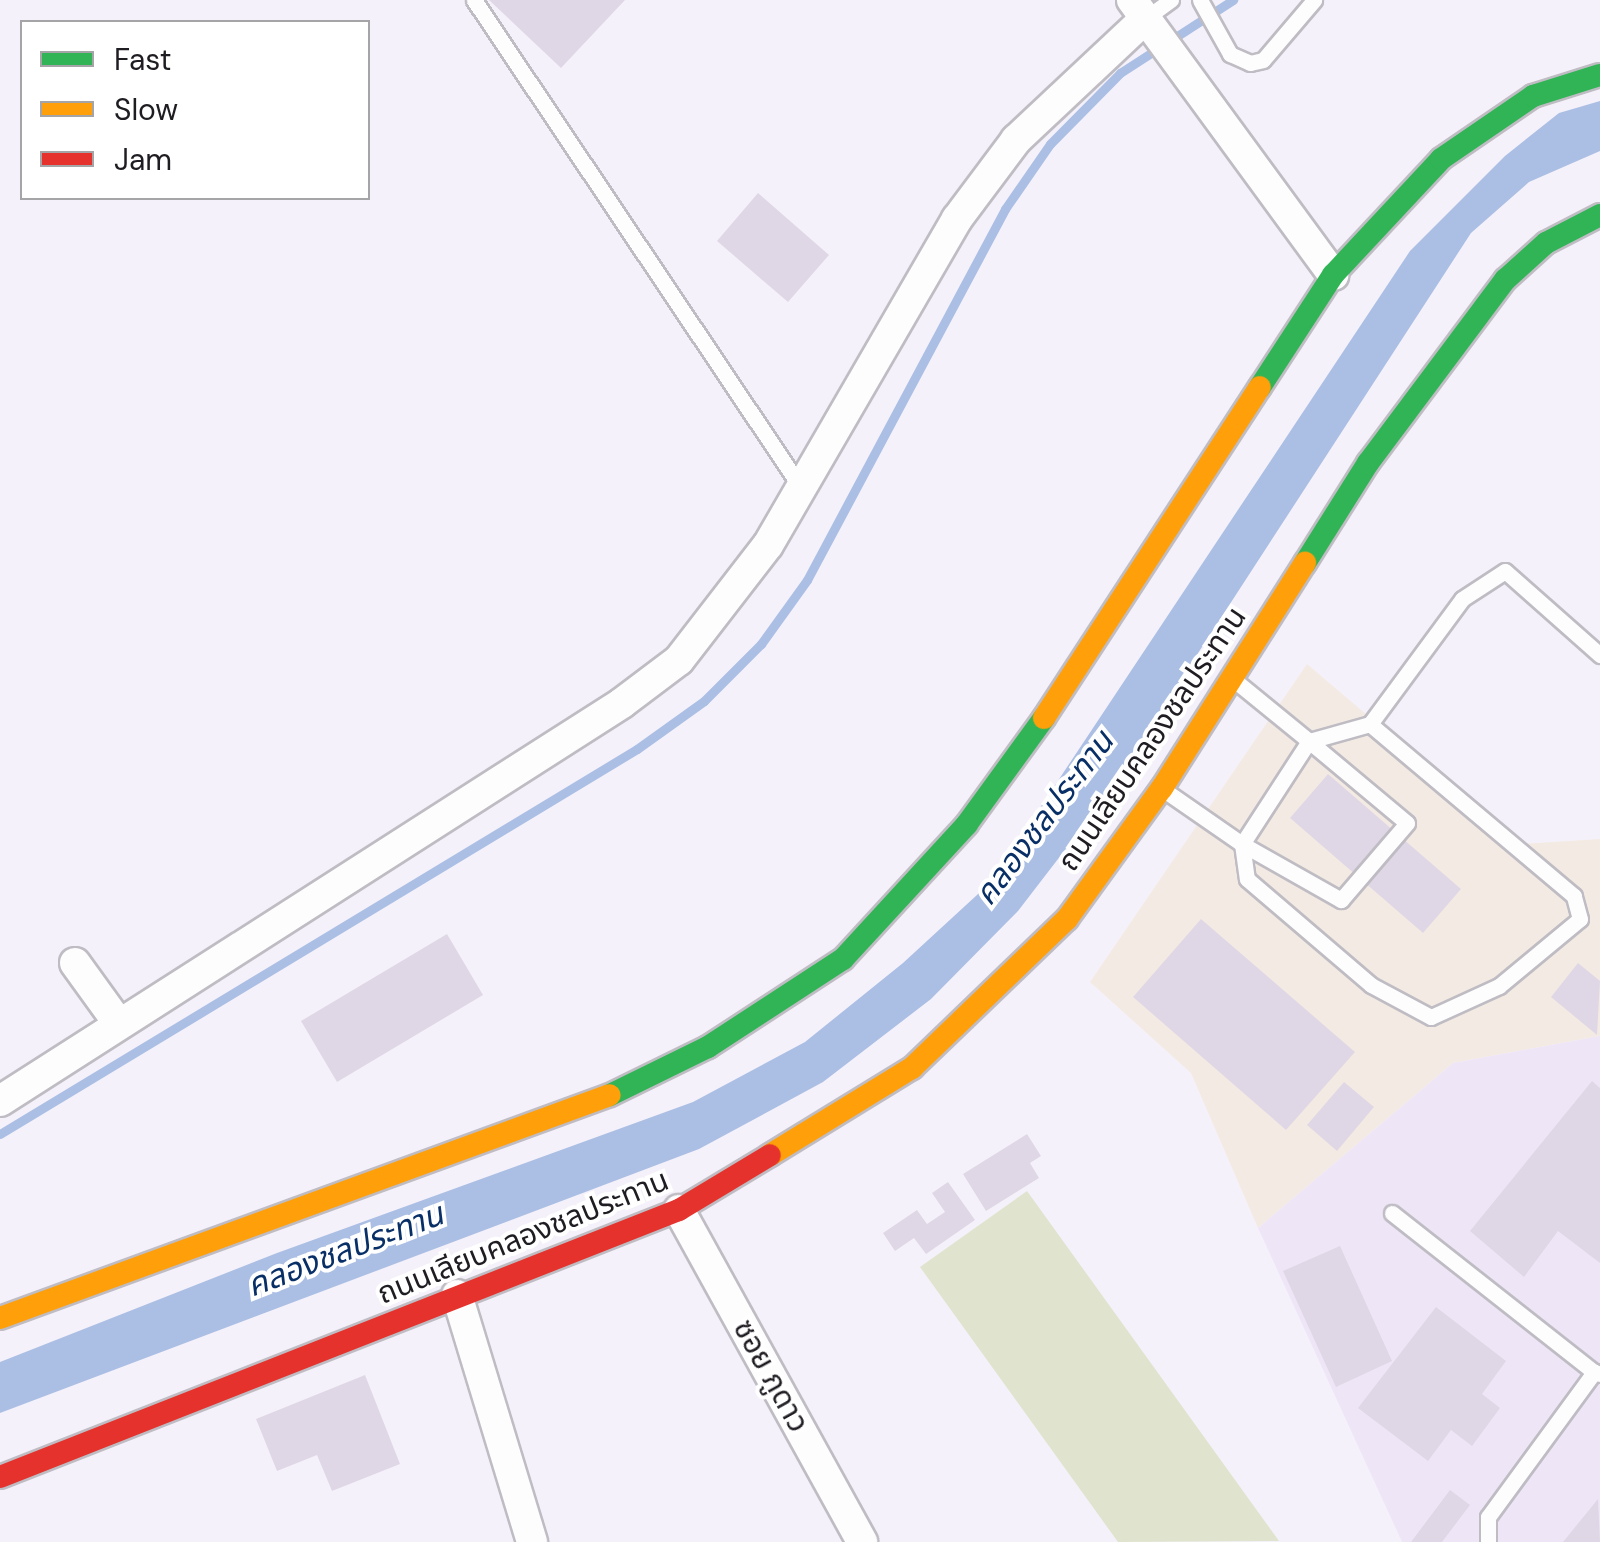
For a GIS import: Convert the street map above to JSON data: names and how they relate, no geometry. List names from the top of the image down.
{
  "streets": {
    "main road": ["ถนนเลียบคลองชลประทาน"],
    "street": ["ซอย ภูดาว"]
  },
  "crossings": [
    ["ถนนเลียบคลองชลประทาน", "ซอย ภูดาว"]
  ],
  "water": ["คลองชลประทาน"],
  "legend": ["Fast", "Slow", "Jam"]
}
